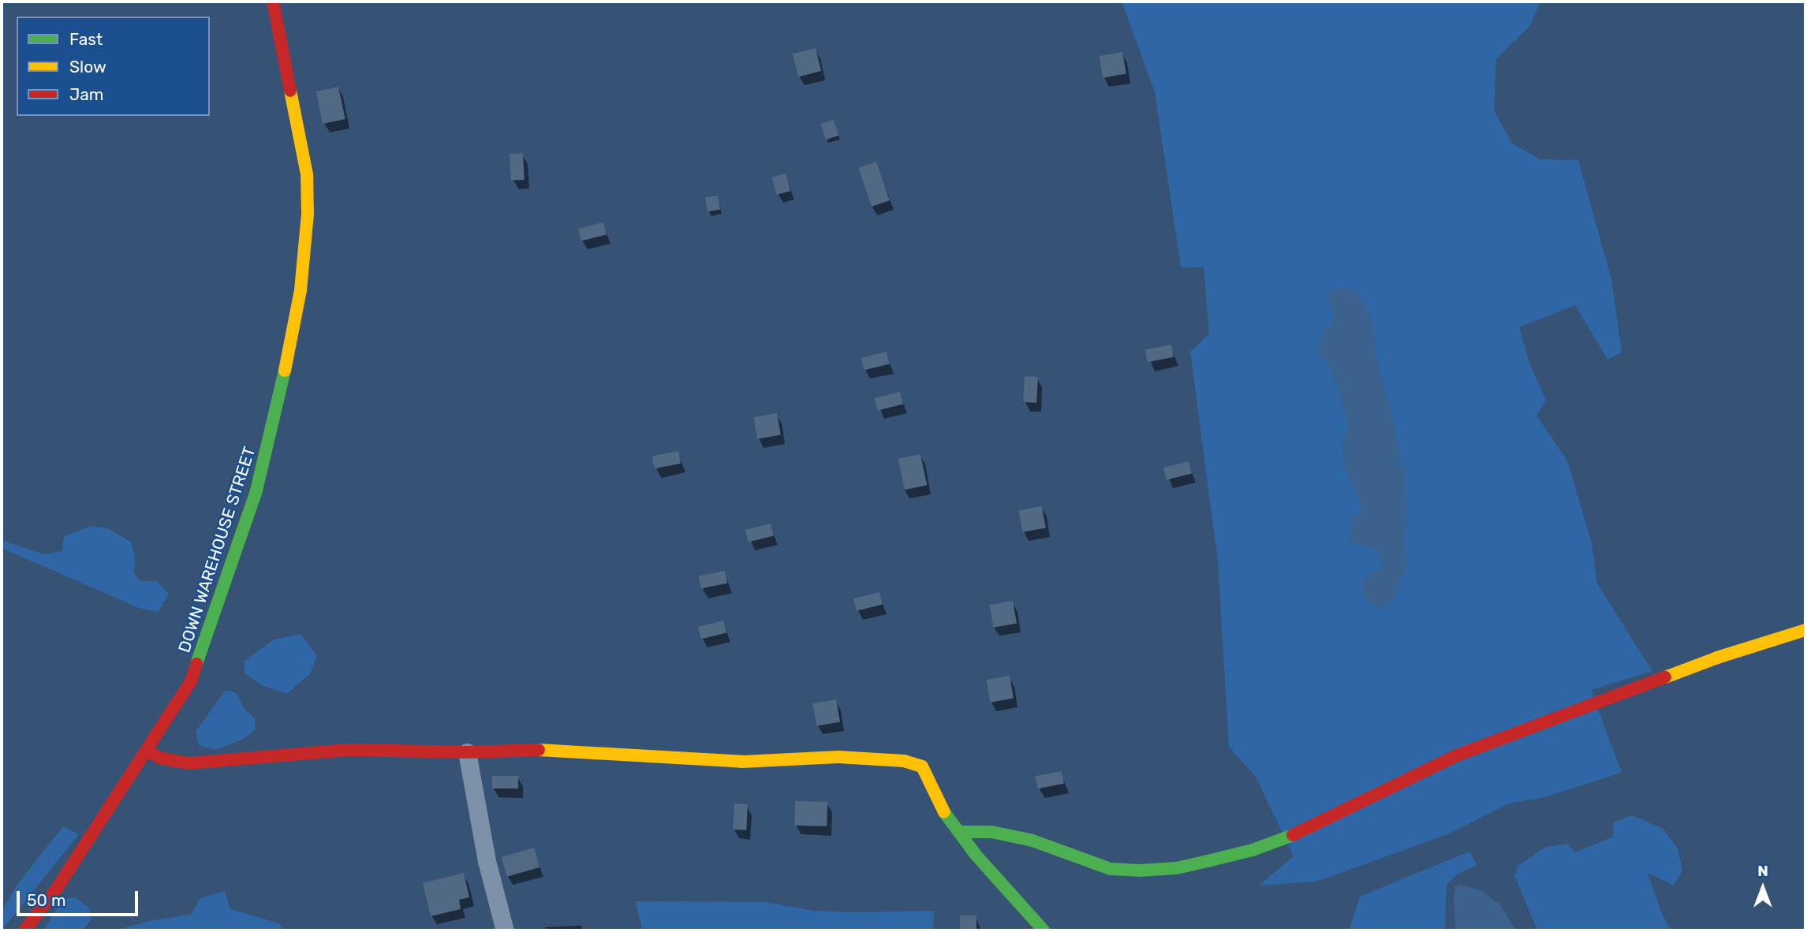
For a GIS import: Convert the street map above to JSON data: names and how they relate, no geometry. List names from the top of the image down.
{
  "streets": {
    "street": ["DOWN WAREHOUSE STREET"]
  },
  "legend": ["Fast", "Slow", "Jam"],
  "scale_bar": "50 m",
  "north": "top"
}
